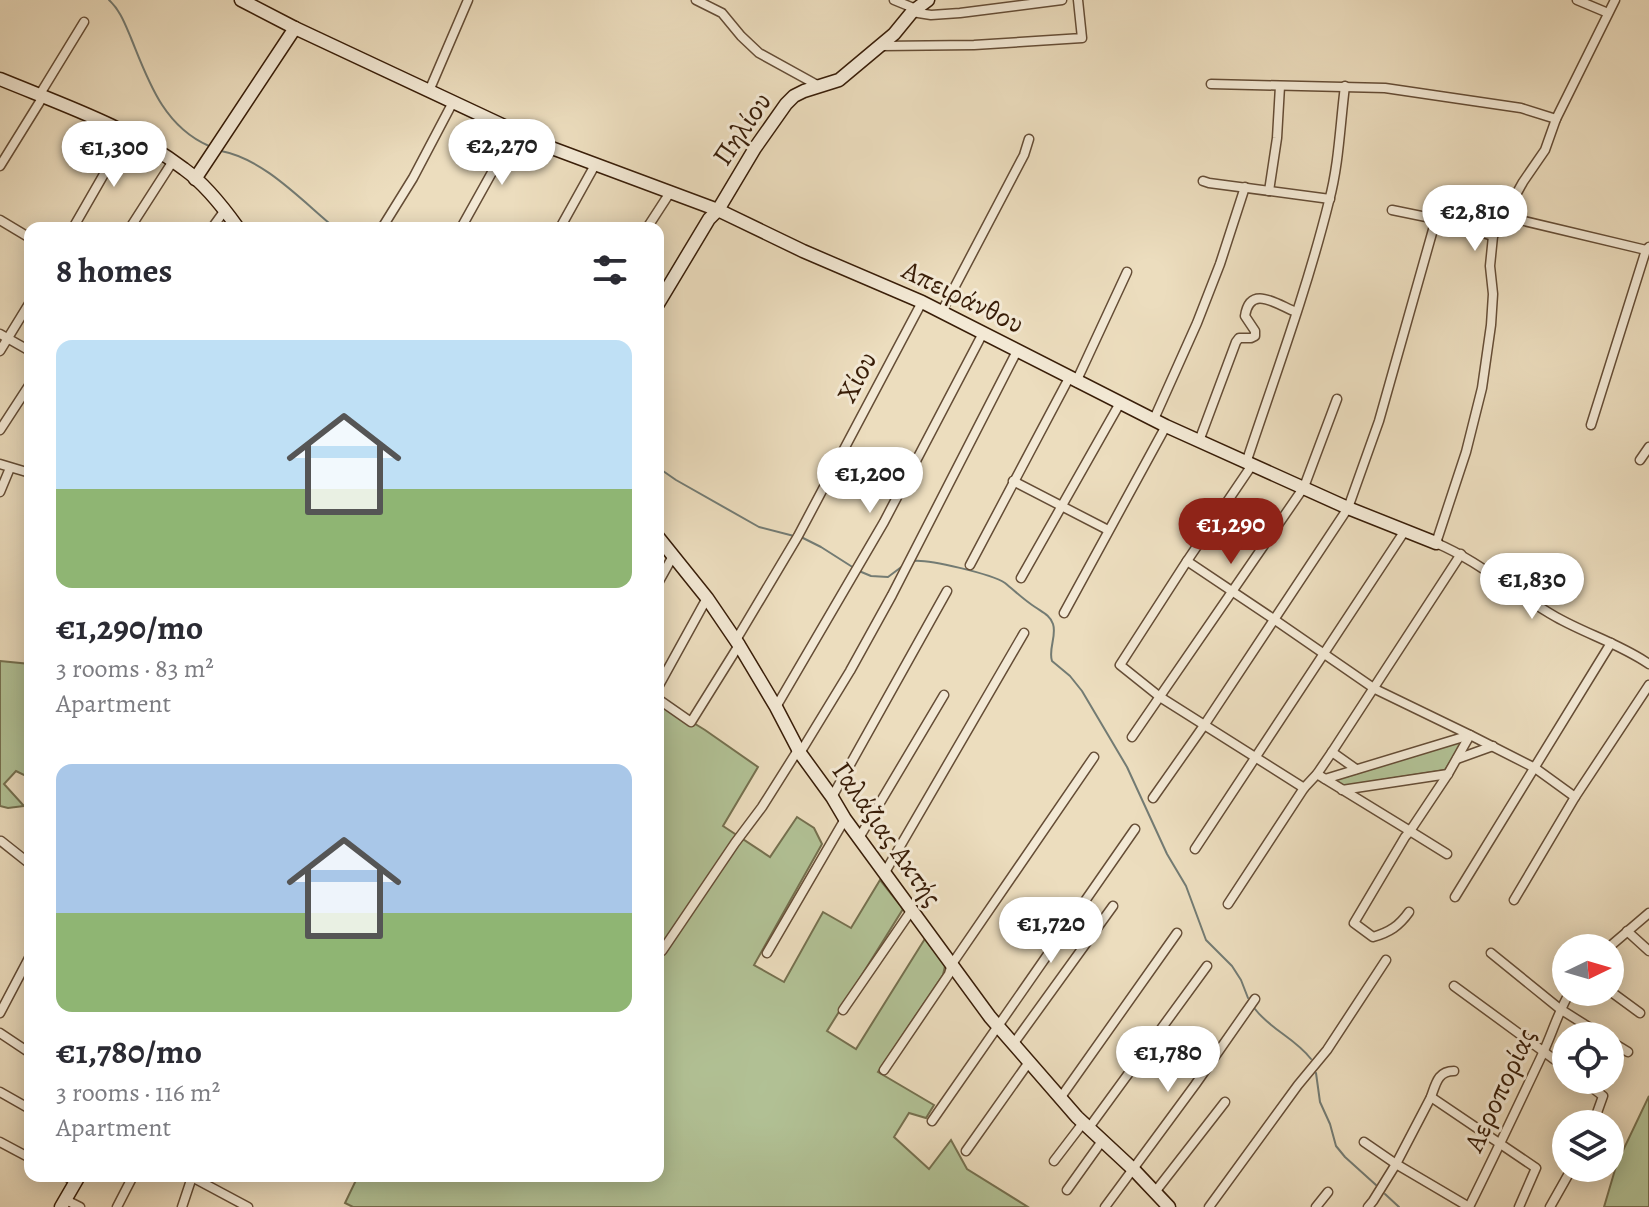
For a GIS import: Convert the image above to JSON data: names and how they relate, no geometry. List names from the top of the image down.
{
  "streets": {
    "street": [
      "Πηλίου",
      "Απειράνθου",
      "Χίου",
      "Γαλάζιας Ακτής",
      "Αεροπορίας"
    ]
  },
  "crossings": [
    ["Πηλίου", "Απειράνθου"],
    ["Απειράνθου", "Χίου"],
    ["Χίου", "Γαλάζιας Ακτής"]
  ],
  "north": "right",
  "page": {
    "price": [
      "€2,270",
      "€1,300",
      "€2,810",
      "€1,200",
      "€1,290",
      "€1,830",
      "€1,720",
      "€1,780"
    ],
    "heading": "8 homes",
    "list": [
      {
        "name": "€1,290/mo",
        "note": "3 rooms · 83 m² · Apartment"
      },
      {
        "name": "€1,780/mo",
        "note": "3 rooms · 116 m² · Apartment"
      }
    ]
  }
}
